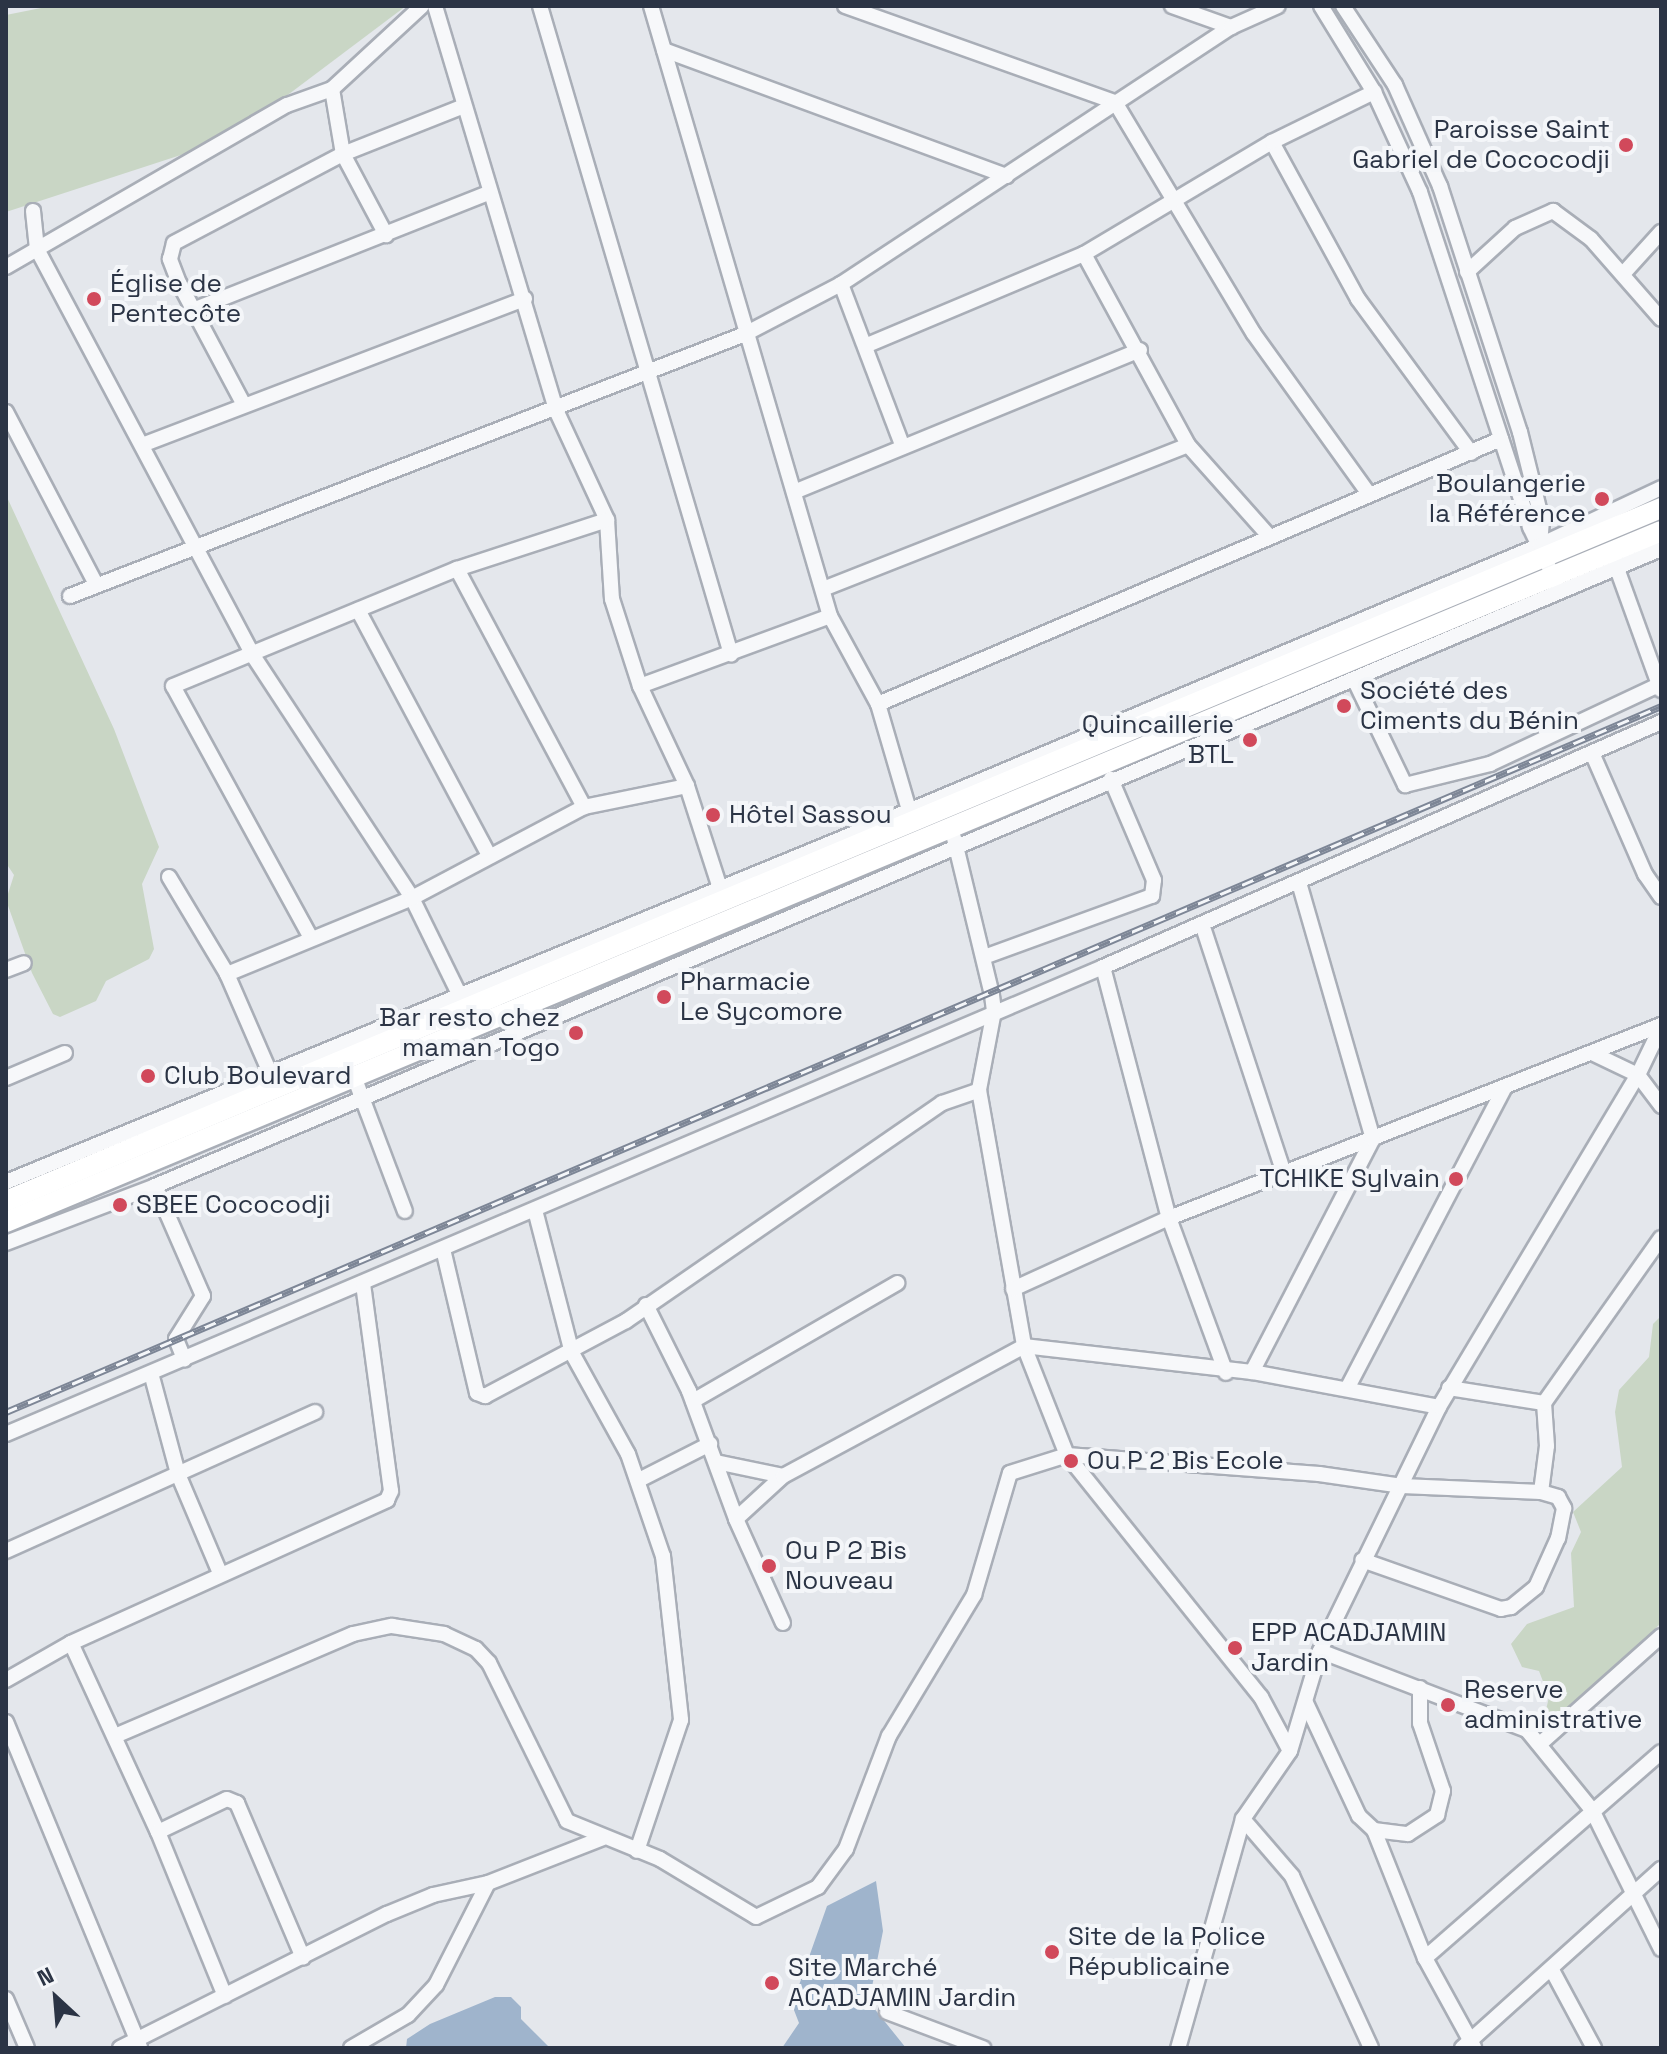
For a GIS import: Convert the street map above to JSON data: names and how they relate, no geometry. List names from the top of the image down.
{
  "places": [
    "Paroisse Saint Gabriel de Cococodji",
    "Église de Pentecôte",
    "Boulangerie la Référence",
    "Société des Ciments du Bénin",
    "Quincaillerie BTL",
    "Hôtel Sassou",
    "Pharmacie Le Sycomore",
    "Bar resto chez maman Togo",
    "Club Boulevard",
    "TCHIKE Sylvain",
    "SBEE Cococodji",
    "Ou P 2 Bis Ecole",
    "Ou P 2 Bis Nouveau",
    "EPP ACADJAMIN Jardin",
    "Reserve administrative",
    "Site de la Police Républicaine",
    "Site Marché ACADJAMIN Jardin"
  ],
  "north": "top left"
}
